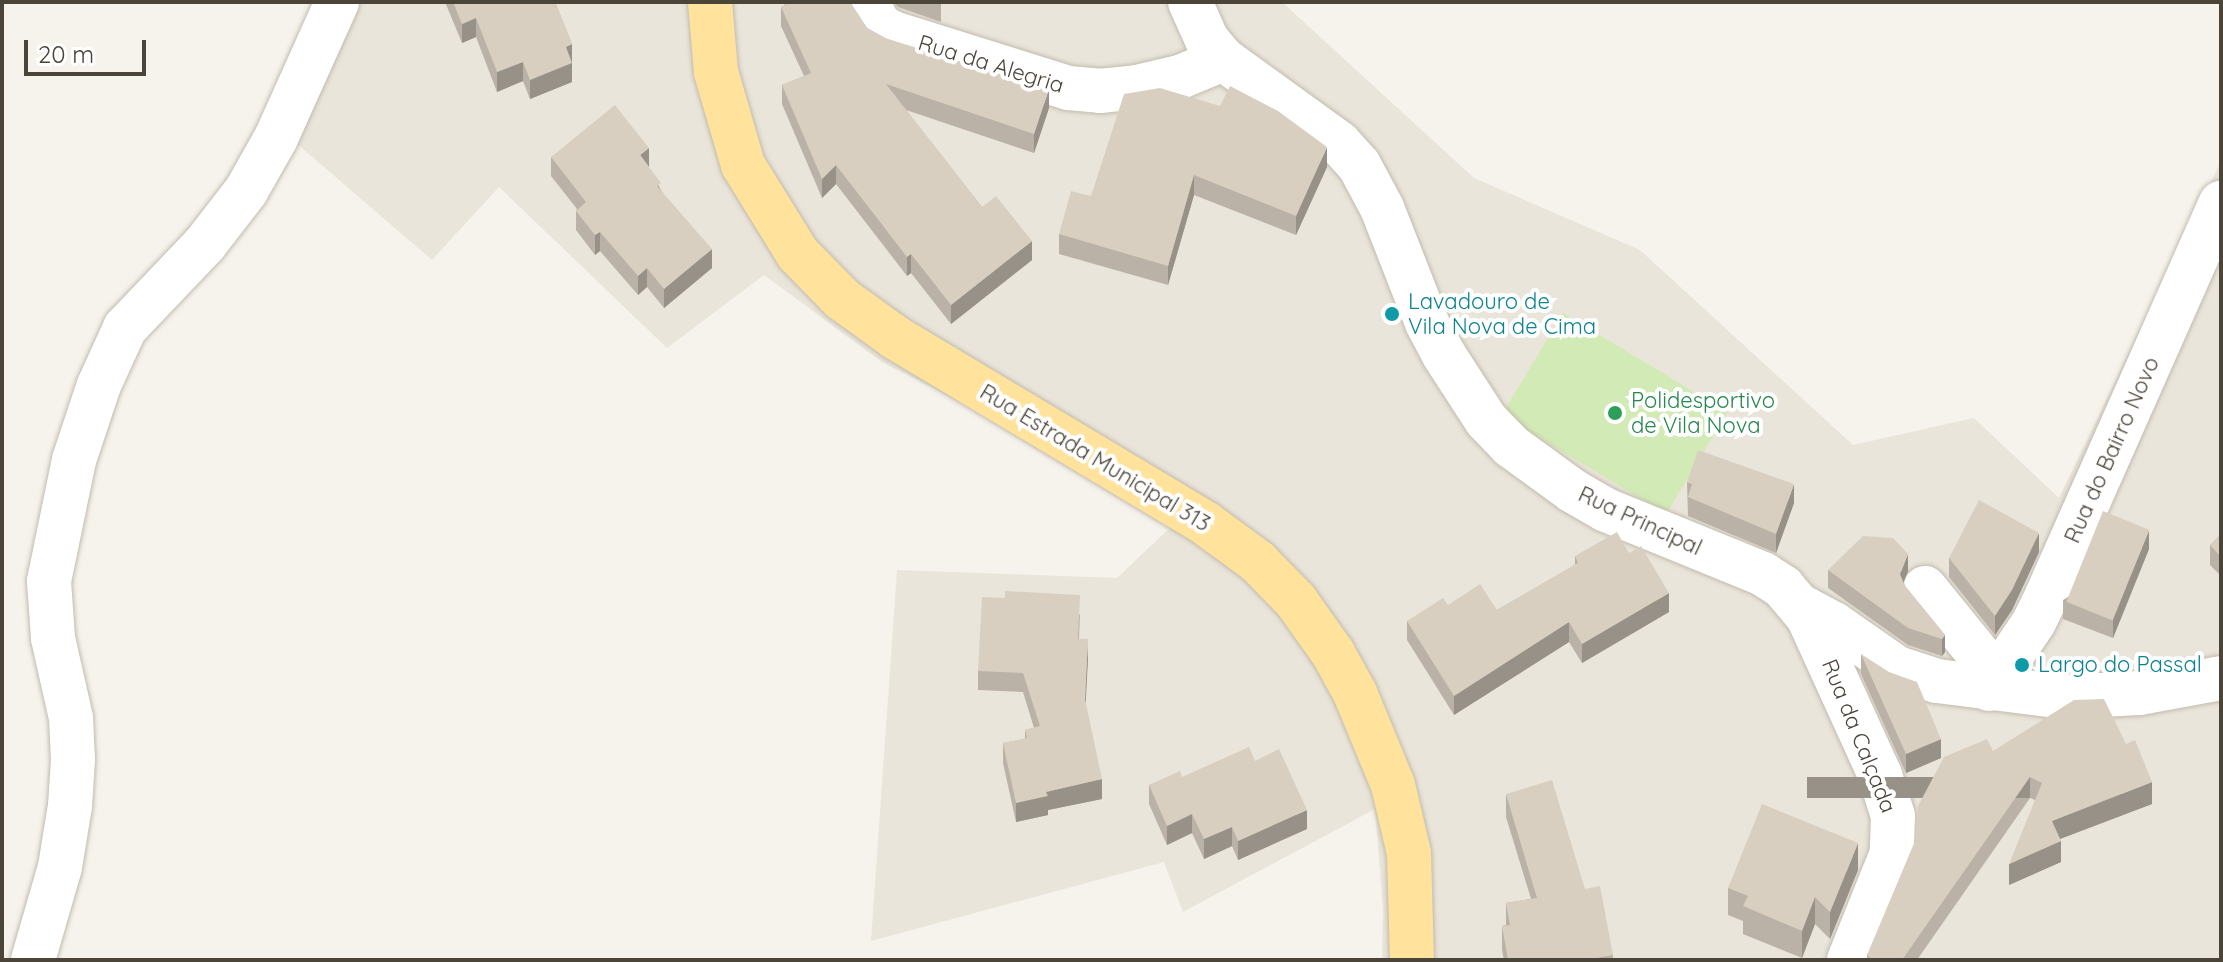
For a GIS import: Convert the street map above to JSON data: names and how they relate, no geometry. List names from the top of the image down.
{
  "streets": {
    "main road": ["Rua Estrada Municipal 313"],
    "street": [
      "Rua da Alegria",
      "Rua do Bairro Novo",
      "Rua Principal",
      "Rua da Calçada"
    ]
  },
  "crossings": [
    ["Rua da Alegria", "Rua Principal"],
    ["Rua Principal", "Rua da Calçada"]
  ],
  "places": ["Lavadouro de Vila Nova de Cima", "Polidesportivo de Vila Nova", "Largo do Passal"],
  "scale_bar": "20 m"
}
